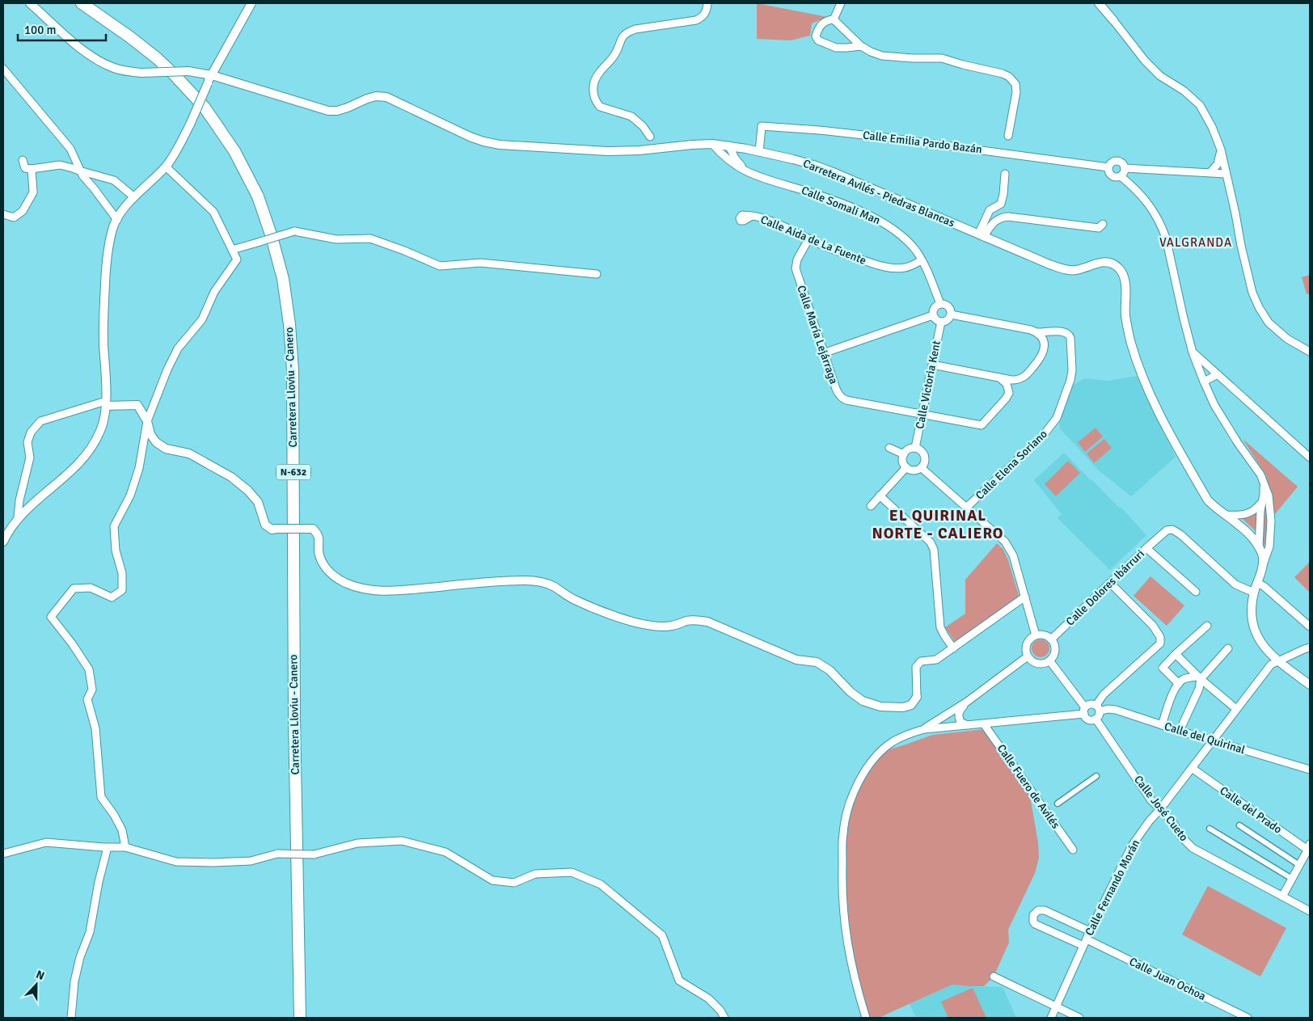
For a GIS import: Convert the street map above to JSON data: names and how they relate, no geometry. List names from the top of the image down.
{
  "streets": {
    "highway": ["Carretera Lloviu - Canero", "N-632"],
    "street": [
      "Calle Emilia Pardo Bazán",
      "Carretera Avilés - Piedras Blancas",
      "Calle Somali Man",
      "Calle Aida de La Fuente",
      "Calle María Lejárraga",
      "Calle Victoria Kent",
      "Calle Elena Soriano",
      "Calle Dolores Ibárruri",
      "Calle del Quirinal",
      "Calle Fuero de Avilés",
      "Calle José Cueto",
      "Calle del Prado",
      "Calle Fernando Morán",
      "Calle Juan Ochoa"
    ]
  },
  "crossings": [
    ["Calle Emilia Pardo Bazán", "Carretera Avilés - Piedras Blancas"],
    ["Carretera Avilés - Piedras Blancas", "Calle Somali Man"],
    ["Calle Somali Man", "Calle Aida de La Fuente"],
    ["Calle Somali Man", "Calle Victoria Kent"],
    ["Calle Aida de La Fuente", "Calle María Lejárraga"],
    ["Calle María Lejárraga", "Calle Victoria Kent"],
    ["Calle del Quirinal", "Calle José Cueto"],
    ["Calle del Quirinal", "Calle Fernando Morán"],
    ["Calle José Cueto", "Calle Fernando Morán"],
    ["Calle del Prado", "Calle Fernando Morán"],
    ["Calle Fernando Morán", "Calle Juan Ochoa"]
  ],
  "districts": ["VALGRANDA", "EL QUIRINAL NORTE - CALIERO"],
  "scale_bar": "100 m",
  "north": "top"
}
